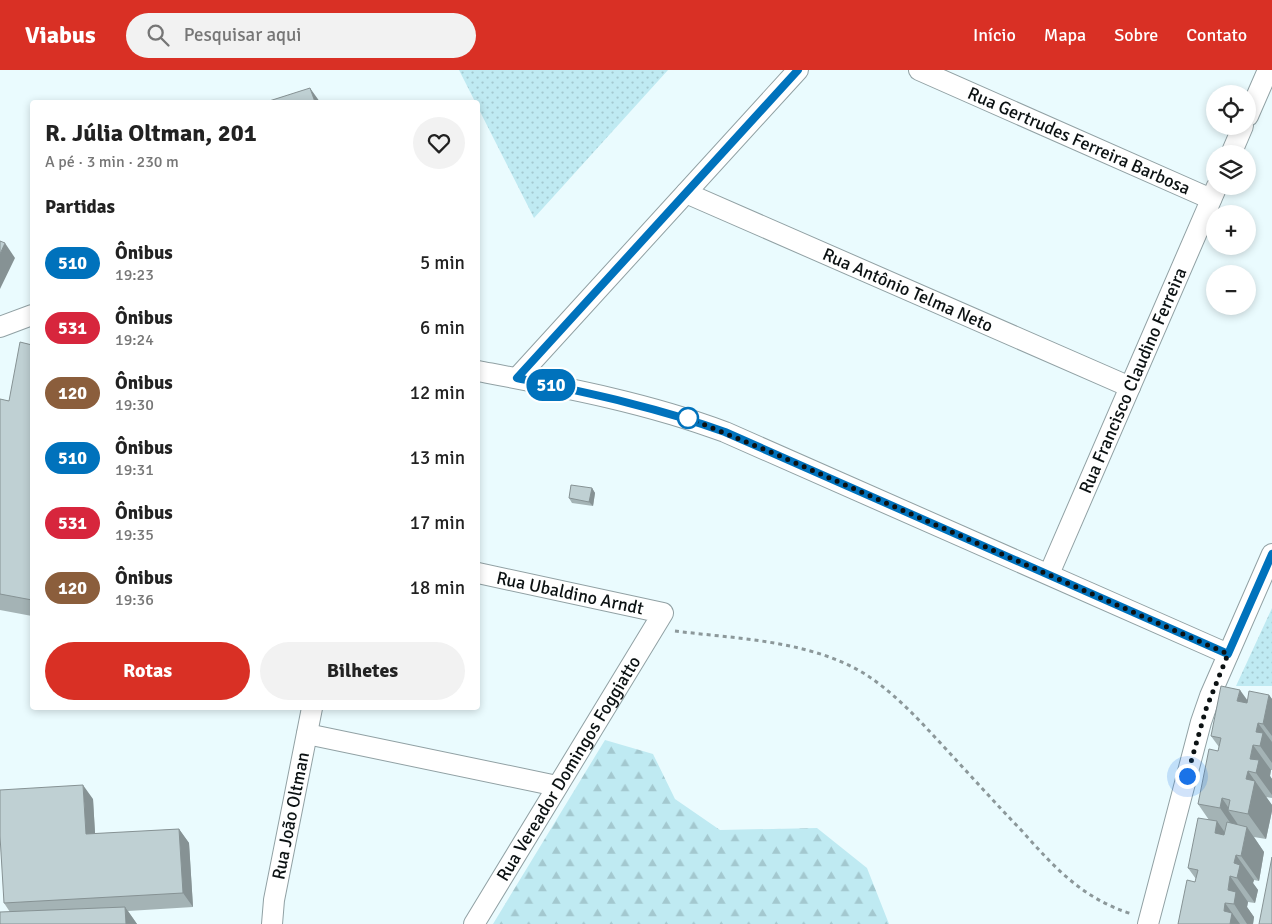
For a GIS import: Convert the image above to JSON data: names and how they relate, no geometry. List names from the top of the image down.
{
  "streets": {
    "street": [
      "Rua Gertrudes Ferreira Barbosa",
      "Rua Antônio Telma Neto",
      "Rua Francisco Claudino Ferreira",
      "Rua Ubaldino Arndt",
      "Rua Vereador Domingos Foggiatto",
      "Rua João Oltman"
    ]
  },
  "crossings": [
    ["Rua Antônio Telma Neto", "Rua Francisco Claudino Ferreira"],
    ["Rua Ubaldino Arndt", "Rua Vereador Domingos Foggiatto"]
  ],
  "lines": ["bus line 510"],
  "page": {
    "header": "Viabus",
    "search": "Pesquisar aqui",
    "nav": [
      "Início",
      "Mapa",
      "Sobre",
      "Contato"
    ],
    "on_map": "510",
    "map_buttons": ["+", "−"],
    "heading": [
      ["R. Júlia Oltman, 201", "A pé · 3 min · 230 m"],
      "Partidas"
    ],
    "list": [
      {
        "mark": "510",
        "name": "Ônibus",
        "note": "19:23",
        "value": "5 min"
      },
      {
        "mark": "531",
        "name": "Ônibus",
        "note": "19:24",
        "value": "6 min"
      },
      {
        "mark": "120",
        "name": "Ônibus",
        "note": "19:30",
        "value": "12 min"
      },
      {
        "mark": "510",
        "name": "Ônibus",
        "note": "19:31",
        "value": "13 min"
      },
      {
        "mark": "531",
        "name": "Ônibus",
        "note": "19:35",
        "value": "17 min"
      },
      {
        "mark": "120",
        "name": "Ônibus",
        "note": "19:36",
        "value": "18 min"
      }
    ],
    "buttons": ["Rotas", "Bilhetes"]
  }
}
